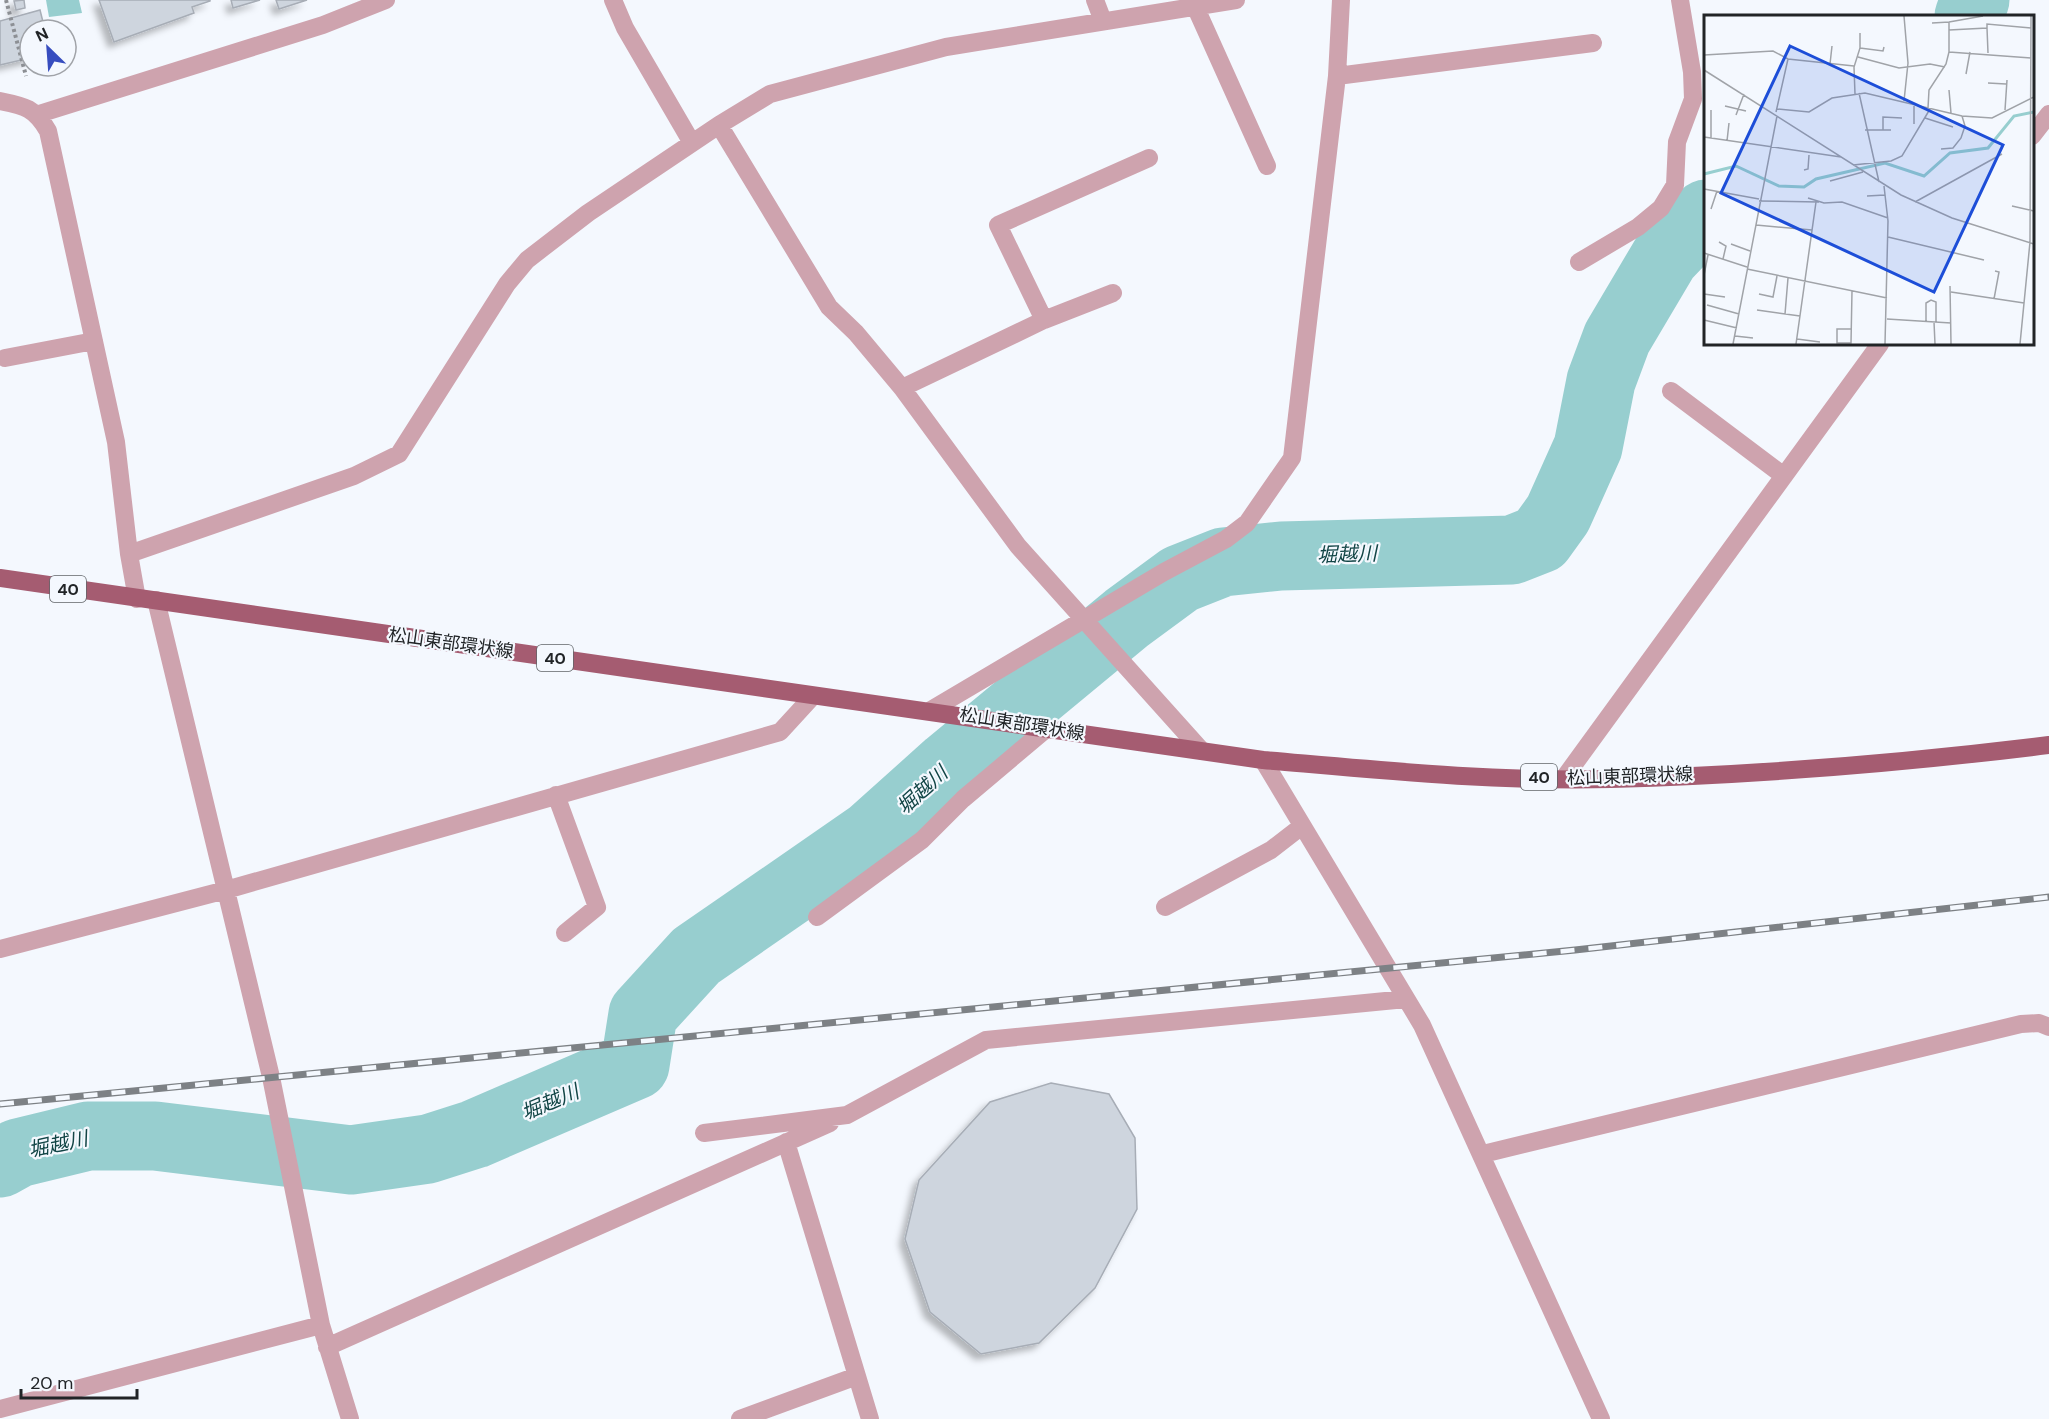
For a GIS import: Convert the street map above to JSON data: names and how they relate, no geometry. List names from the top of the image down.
{
  "streets": {
    "main road": ["40", "松山東部環状線"]
  },
  "water": ["堀越川"],
  "scale_bar": "20 m",
  "north": "top left"
}
